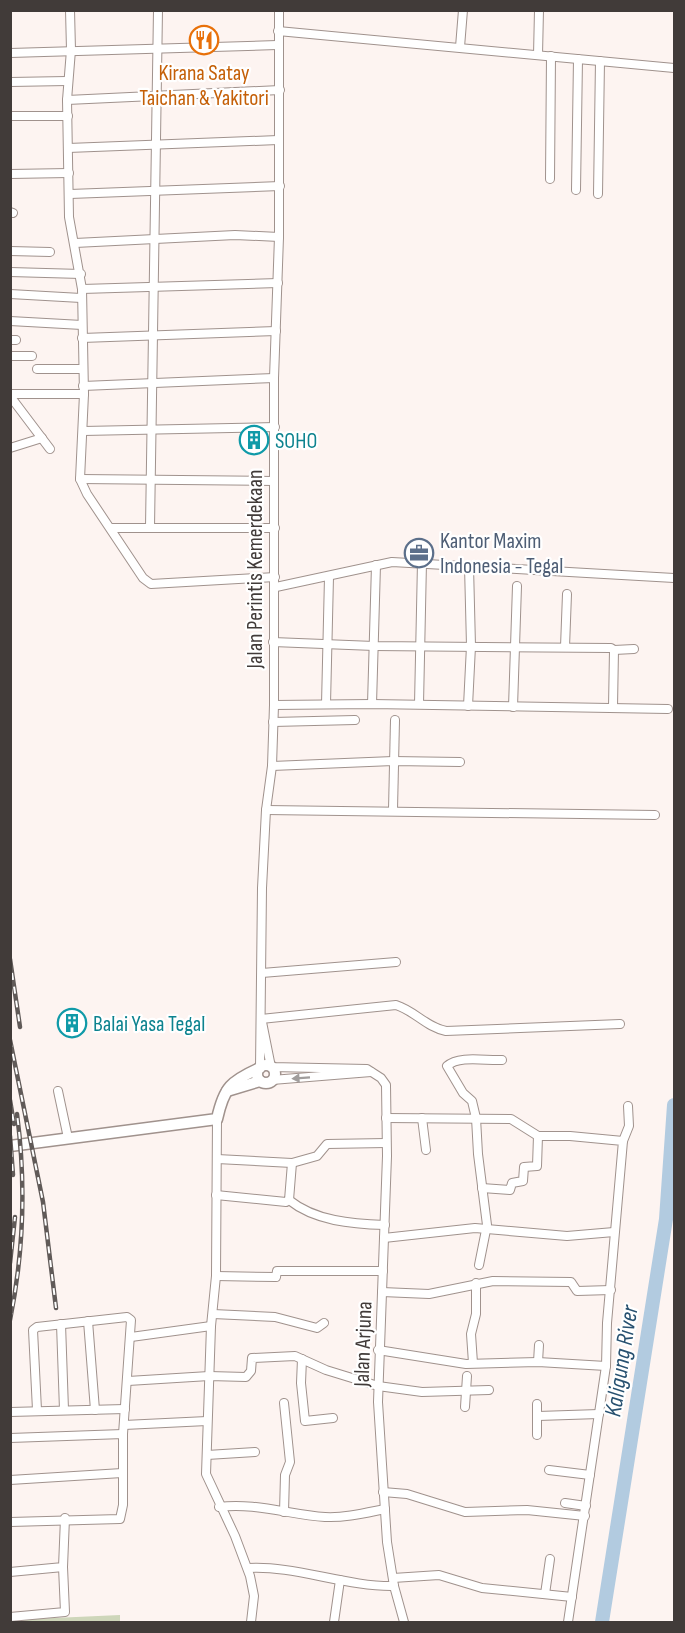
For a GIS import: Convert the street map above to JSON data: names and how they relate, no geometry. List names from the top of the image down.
{
  "streets": {
    "street": ["Jalan Perintis Kemerdekaan", "Jalan Arjuna"]
  },
  "water": ["Kaligung River"],
  "places": {
    "restaurant": ["Kirana Satay Taichan & Yakitori"],
    "building": ["SOHO", "Balai Yasa Tegal"],
    "office": ["Kantor Maxim Indonesia - Tegal"]
  }
}
